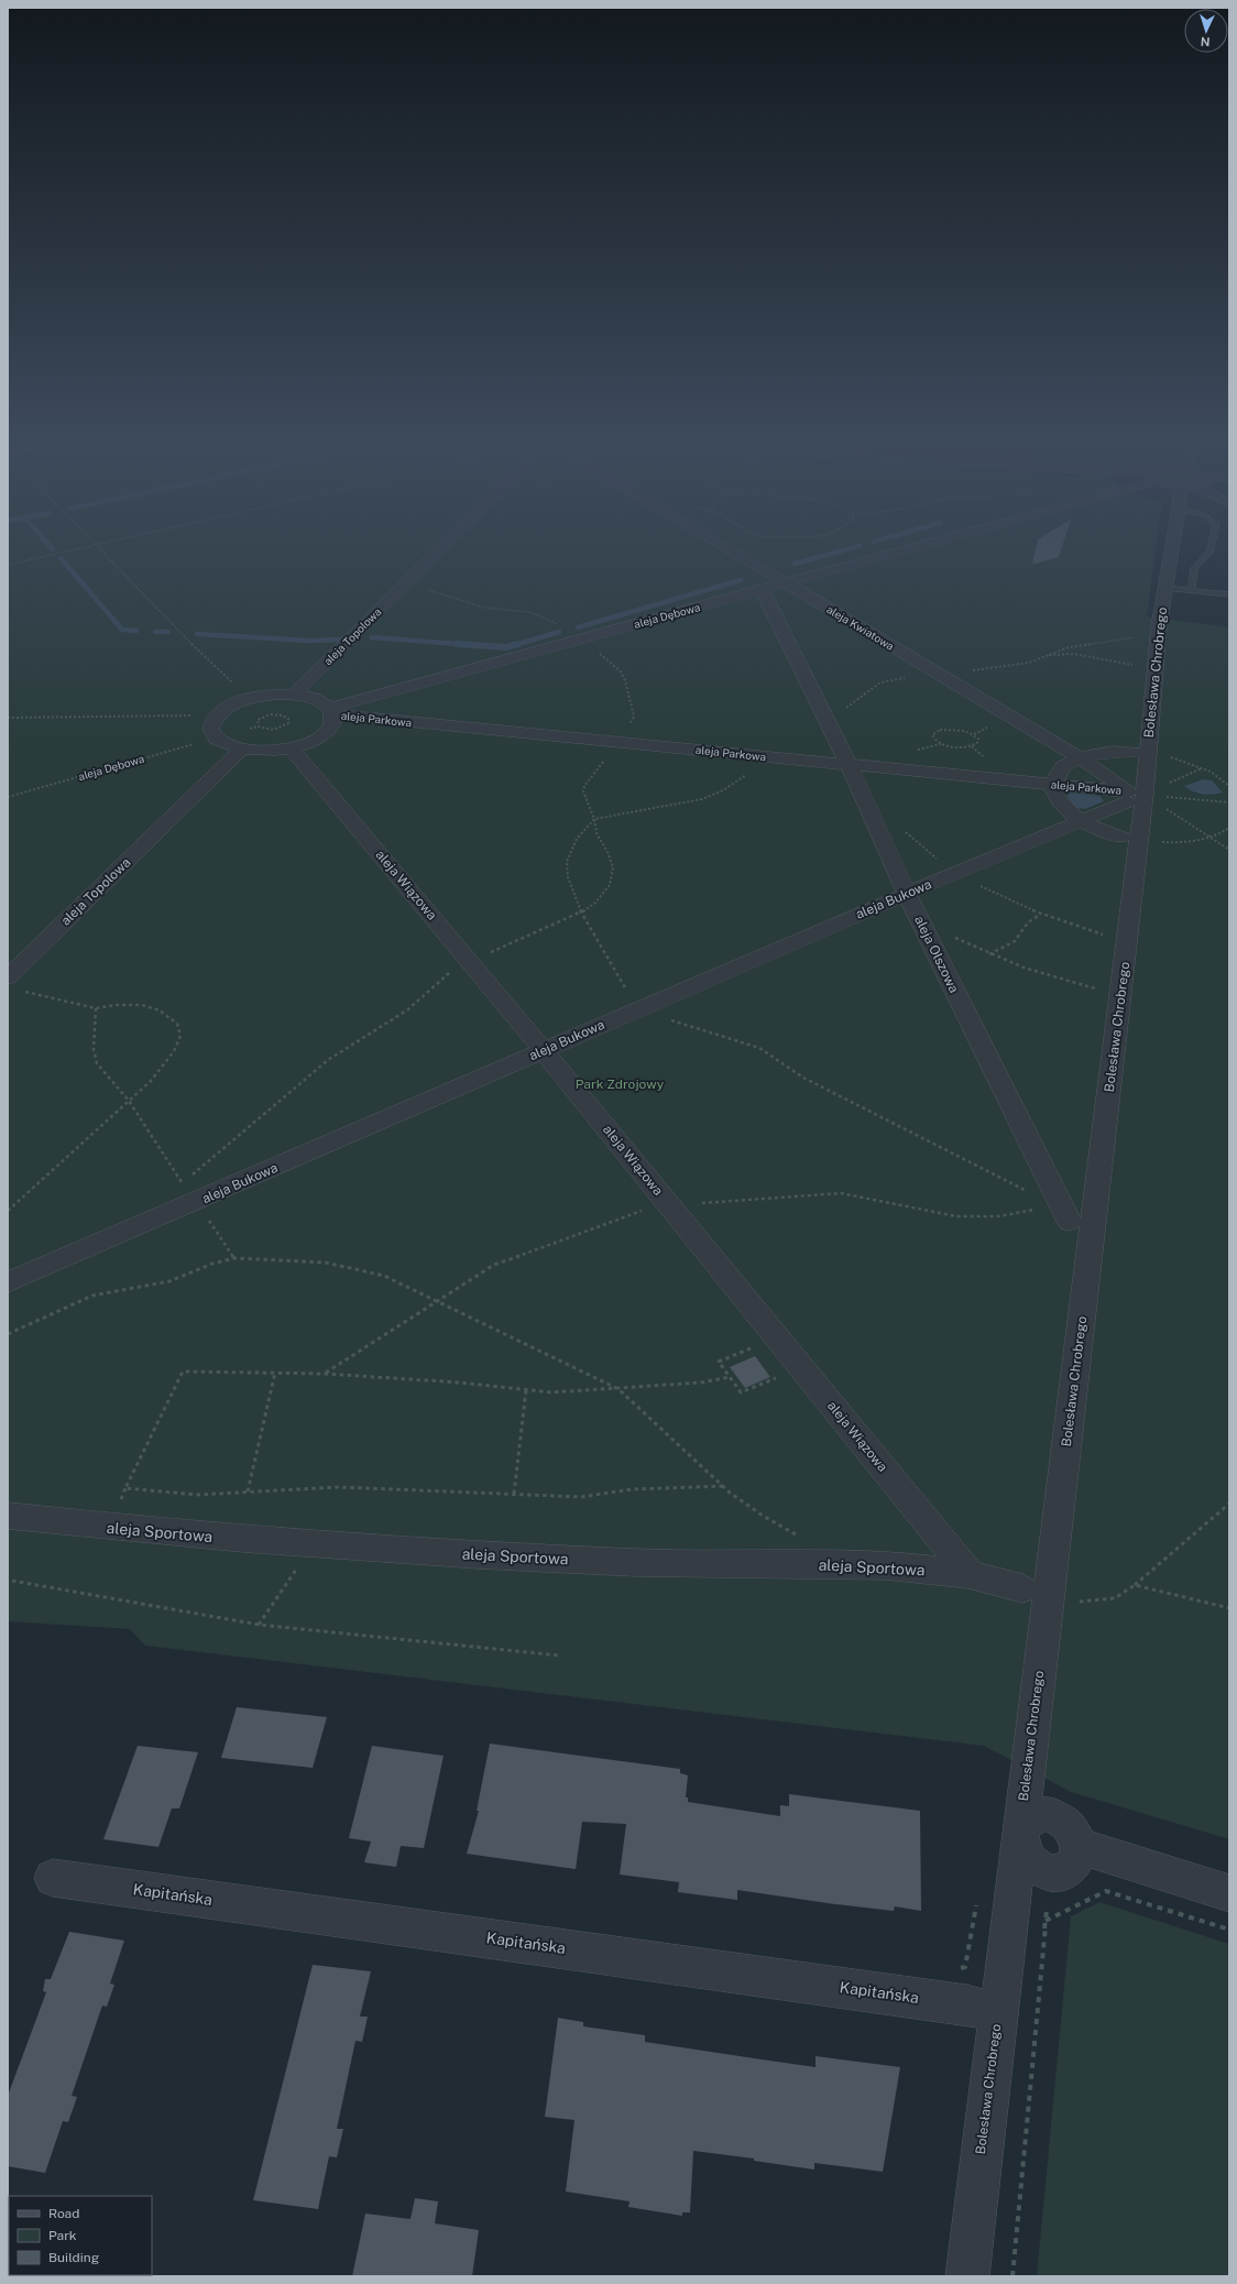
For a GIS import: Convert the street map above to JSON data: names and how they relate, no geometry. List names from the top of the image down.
{
  "streets": {
    "street": [
      "aleja Dębowa",
      "aleja Kwiatowa",
      "aleja Topolowa",
      "Bolesława Chrobrego",
      "aleja Parkowa",
      "aleja Wiązowa",
      "aleja Bukowa",
      "aleja Olszowa",
      "aleja Sportowa",
      "Kapitańska"
    ]
  },
  "crossings": [
    ["aleja Dębowa", "aleja Kwiatowa"],
    ["aleja Dębowa", "aleja Parkowa"],
    ["aleja Dębowa", "aleja Olszowa"],
    ["aleja Kwiatowa", "aleja Parkowa"],
    ["aleja Kwiatowa", "aleja Bukowa"],
    ["aleja Topolowa", "aleja Parkowa"],
    ["Bolesława Chrobrego", "Kapitańska"],
    ["aleja Parkowa", "aleja Bukowa"],
    ["aleja Parkowa", "aleja Olszowa"],
    ["aleja Wiązowa", "aleja Bukowa"],
    ["aleja Wiązowa", "aleja Sportowa"],
    ["aleja Bukowa", "aleja Olszowa"]
  ],
  "parks": ["Park Zdrojowy"],
  "legend": ["Road", "Park", "Building"],
  "north": "bottom"
}
